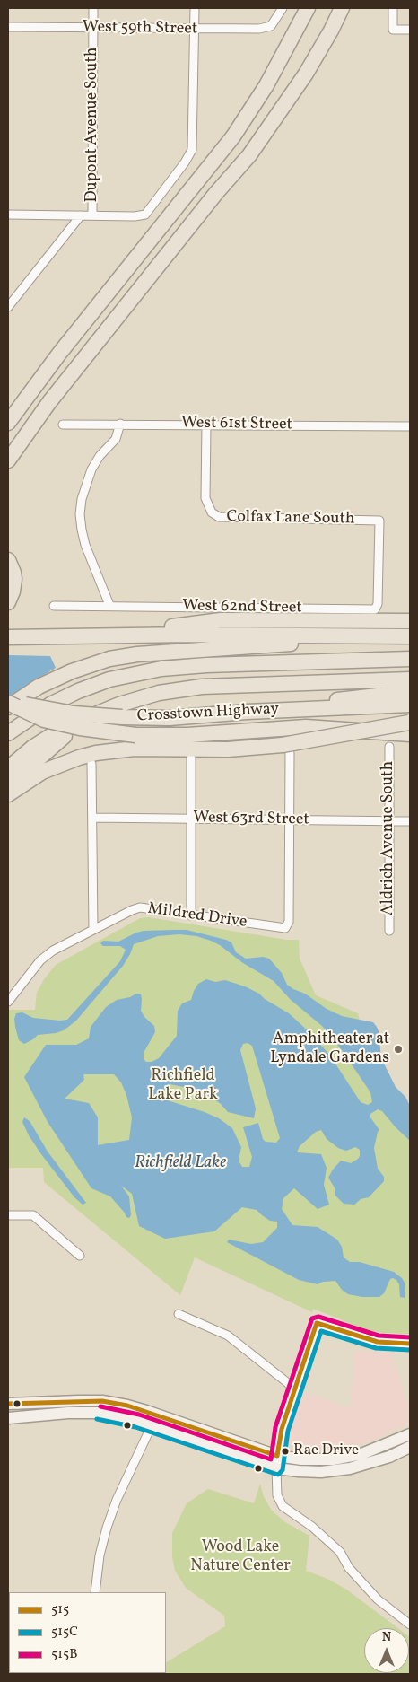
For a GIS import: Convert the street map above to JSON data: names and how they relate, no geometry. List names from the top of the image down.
{
  "streets": {
    "highway": ["Crosstown Highway"],
    "street": [
      "West 59th Street",
      "Dupont Avenue South",
      "West 61st Street",
      "Colfax Lane South",
      "West 62nd Street",
      "West 63rd Street",
      "Aldrich Avenue South",
      "Mildred Drive"
    ]
  },
  "crossings": [
    ["West 59th Street", "Dupont Avenue South"],
    ["West 61st Street", "Colfax Lane South"],
    ["Colfax Lane South", "West 62nd Street"],
    ["West 63rd Street", "Aldrich Avenue South"],
    ["West 63rd Street", "Mildred Drive"]
  ],
  "water": ["Richfield Lake"],
  "parks": ["Richfield Lake Park", "Wood Lake Nature Center"],
  "places": ["Amphitheater at Lyndale Gardens", "Rae Drive"],
  "lines": ["transit line 515B", "transit line 515", "transit line 515C"],
  "legend": ["515", "515C", "515B"],
  "north": "top"
}
